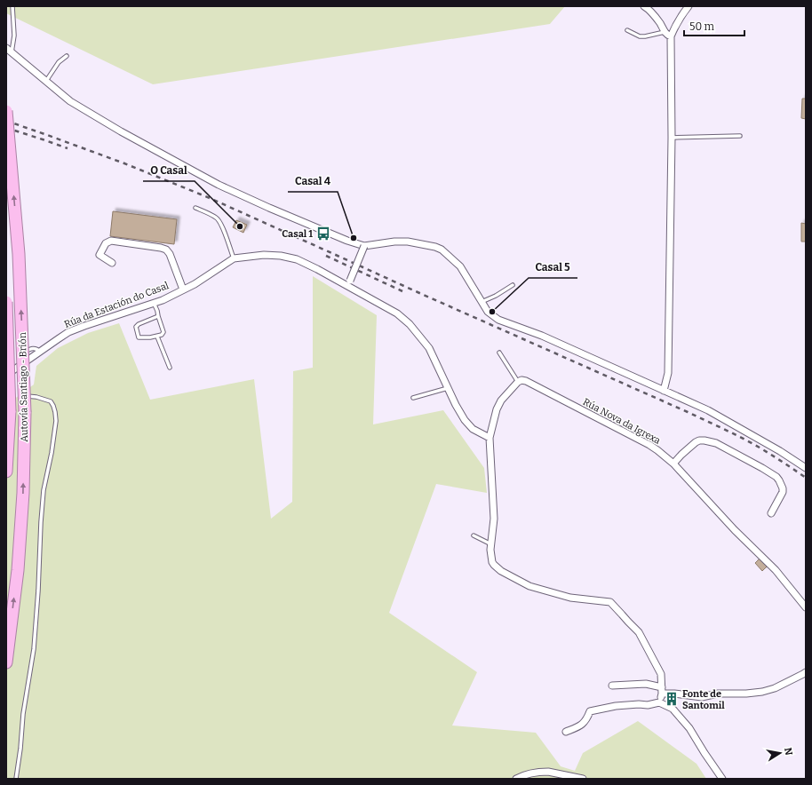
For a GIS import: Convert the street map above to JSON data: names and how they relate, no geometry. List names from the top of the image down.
{
  "streets": {
    "highway": ["Autovía Santiago - Brión"],
    "street": ["Rúa da Estación do Casal", "Rúa Nova da Igrexa"]
  },
  "places": {
    "other": ["O Casal", "Casal 4", "Casal 5"],
    "bus stop": ["Casal 1"],
    "building": ["Fonte de Santomil"]
  },
  "scale_bar": "50 m",
  "north": "right"
}
